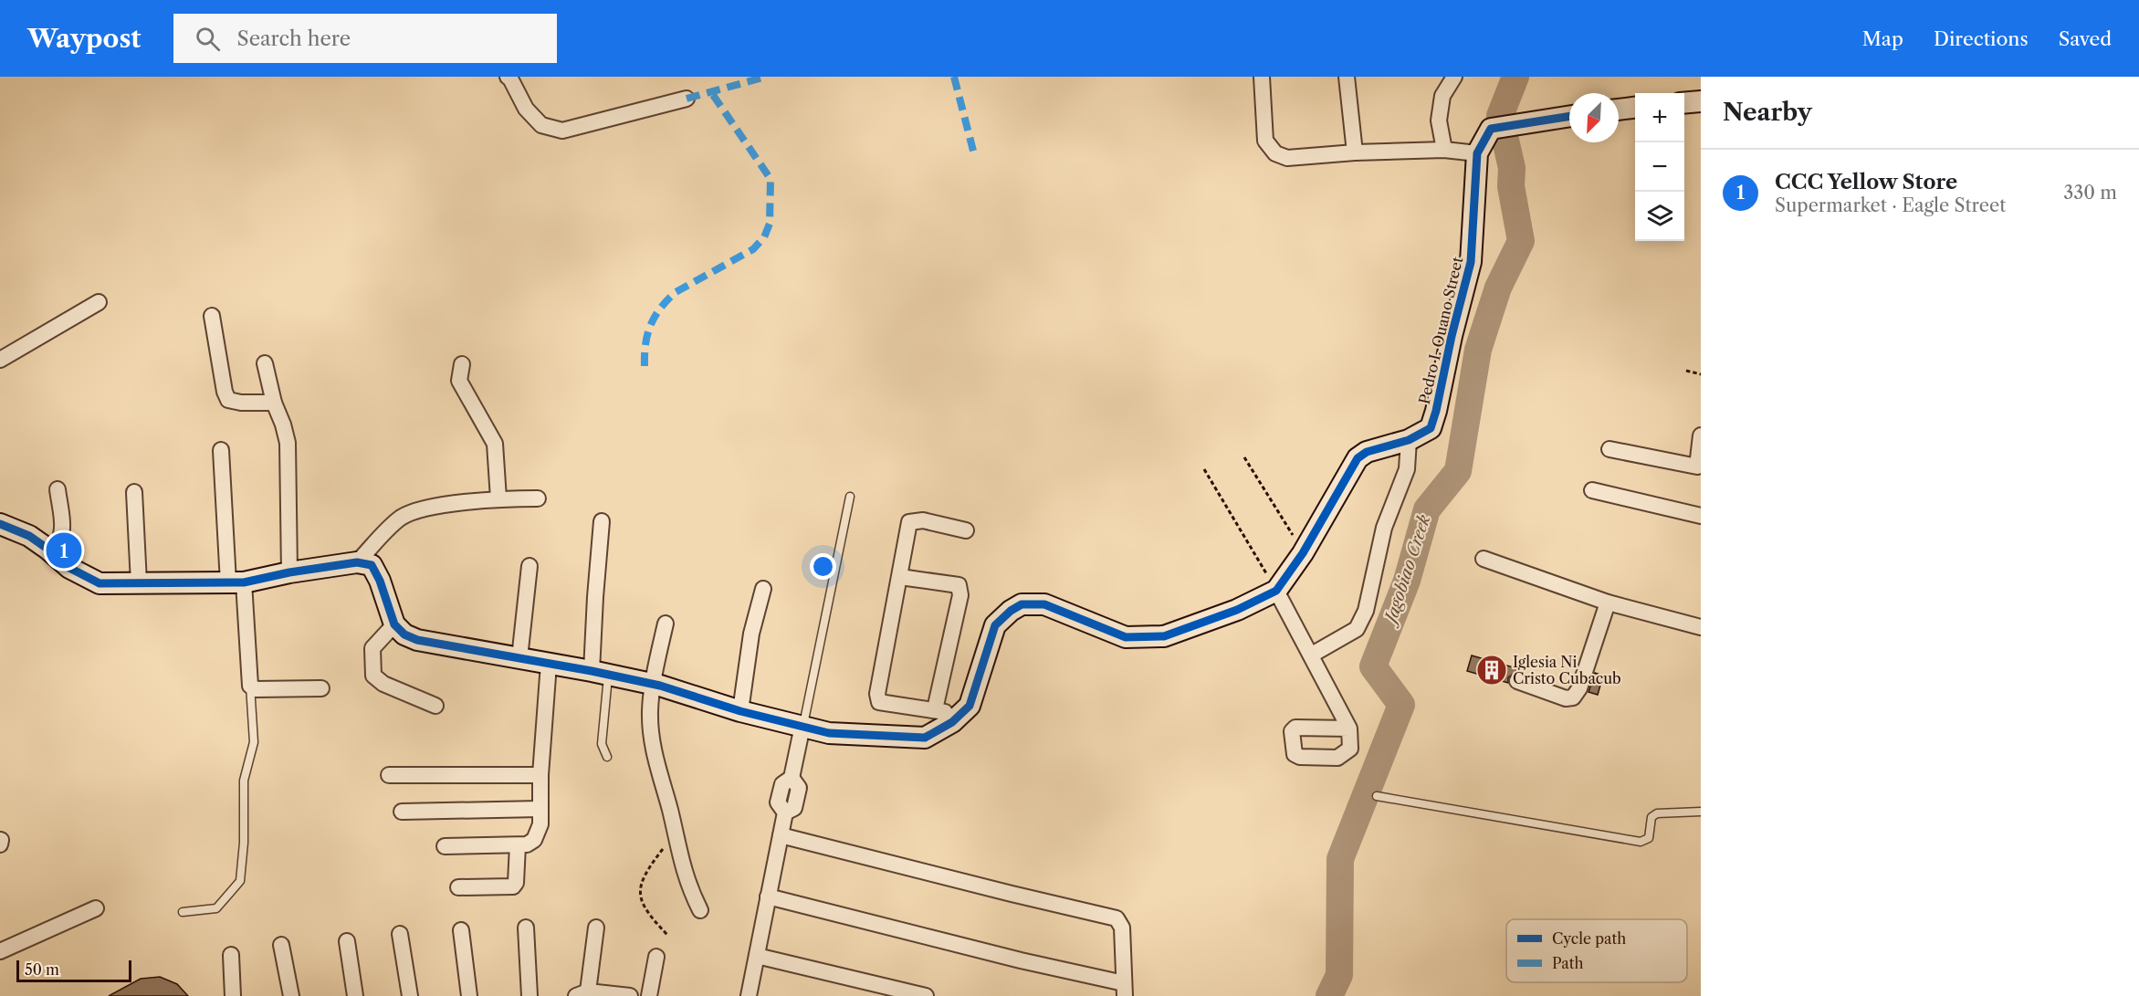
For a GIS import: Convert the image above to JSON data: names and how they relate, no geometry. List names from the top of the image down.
{
  "streets": {
    "street": ["Pedro I. Ouano Street"]
  },
  "water": ["Jagobiao Creek"],
  "places": {
    "building": ["Iglesia Ni Cristo Cubacub"]
  },
  "legend": ["Cycle path", "Path"],
  "scale_bar": "50 m",
  "north": "bottom left",
  "page": {
    "header": "Waypost",
    "search": "Search here",
    "nav": ["Map", "Directions", "Saved"],
    "heading": "Nearby",
    "map_buttons": ["+", "−"],
    "list": [
      {
        "mark": "1",
        "name": "CCC Yellow Store",
        "note": "Supermarket · Eagle Street",
        "value": "330 m"
      }
    ],
    "pins": "1",
    "scale": "50 m"
  }
}
